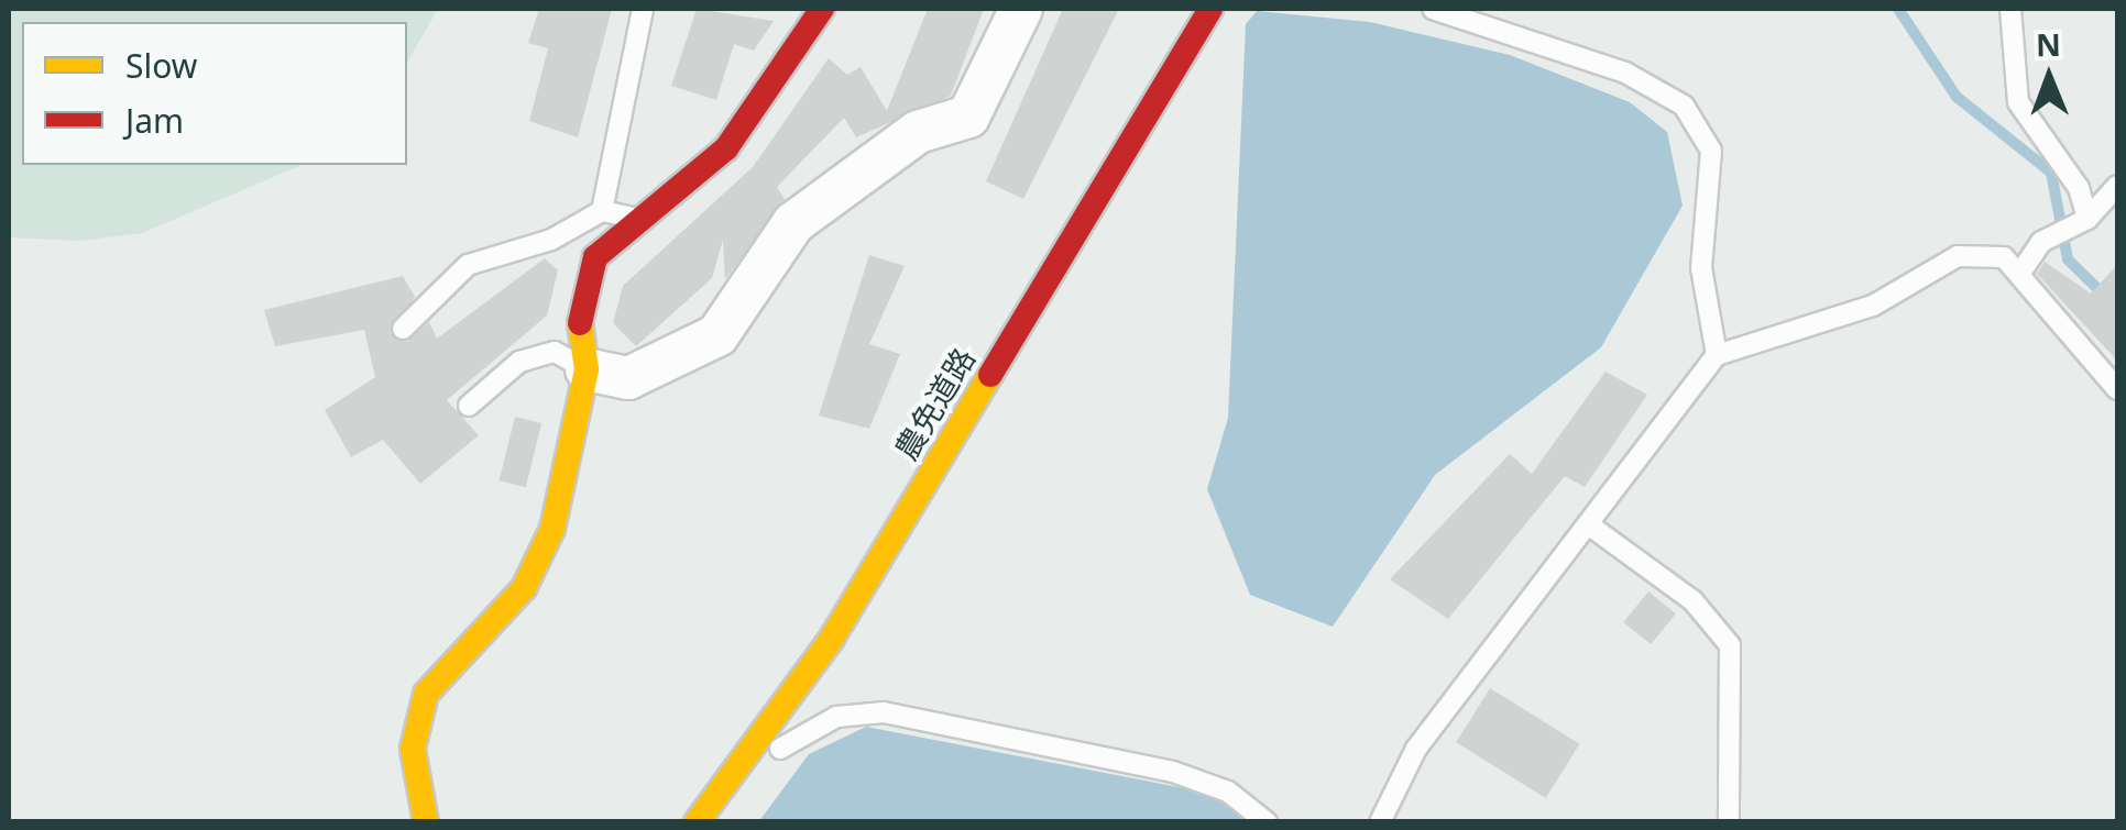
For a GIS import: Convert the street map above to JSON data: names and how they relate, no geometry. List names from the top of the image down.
{
  "streets": {
    "street": ["農免道路"]
  },
  "legend": ["Slow", "Jam"],
  "north": "top"
}
